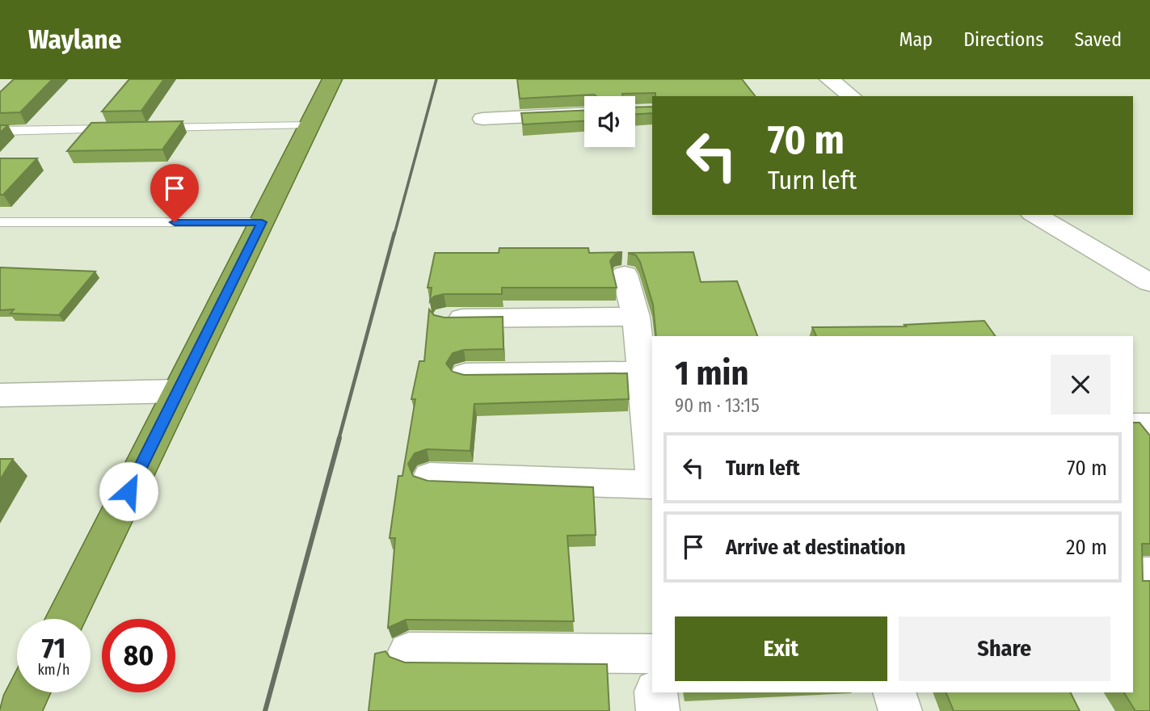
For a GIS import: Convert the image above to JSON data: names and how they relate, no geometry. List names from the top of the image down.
{
  "page": {
    "header": "Waylane",
    "nav": ["Map", "Directions", "Saved"],
    "turn": ["70 m", "Turn left"],
    "heading": ["1 min", "90 m · 13:15"],
    "list": [
      {
        "name": "Turn left",
        "value": "70 m"
      },
      {
        "name": "Arrive at destination",
        "value": "20 m"
      }
    ],
    "buttons": ["Exit", "Share"],
    "speed": "71 km/h",
    "limit": "80"
  }
}
